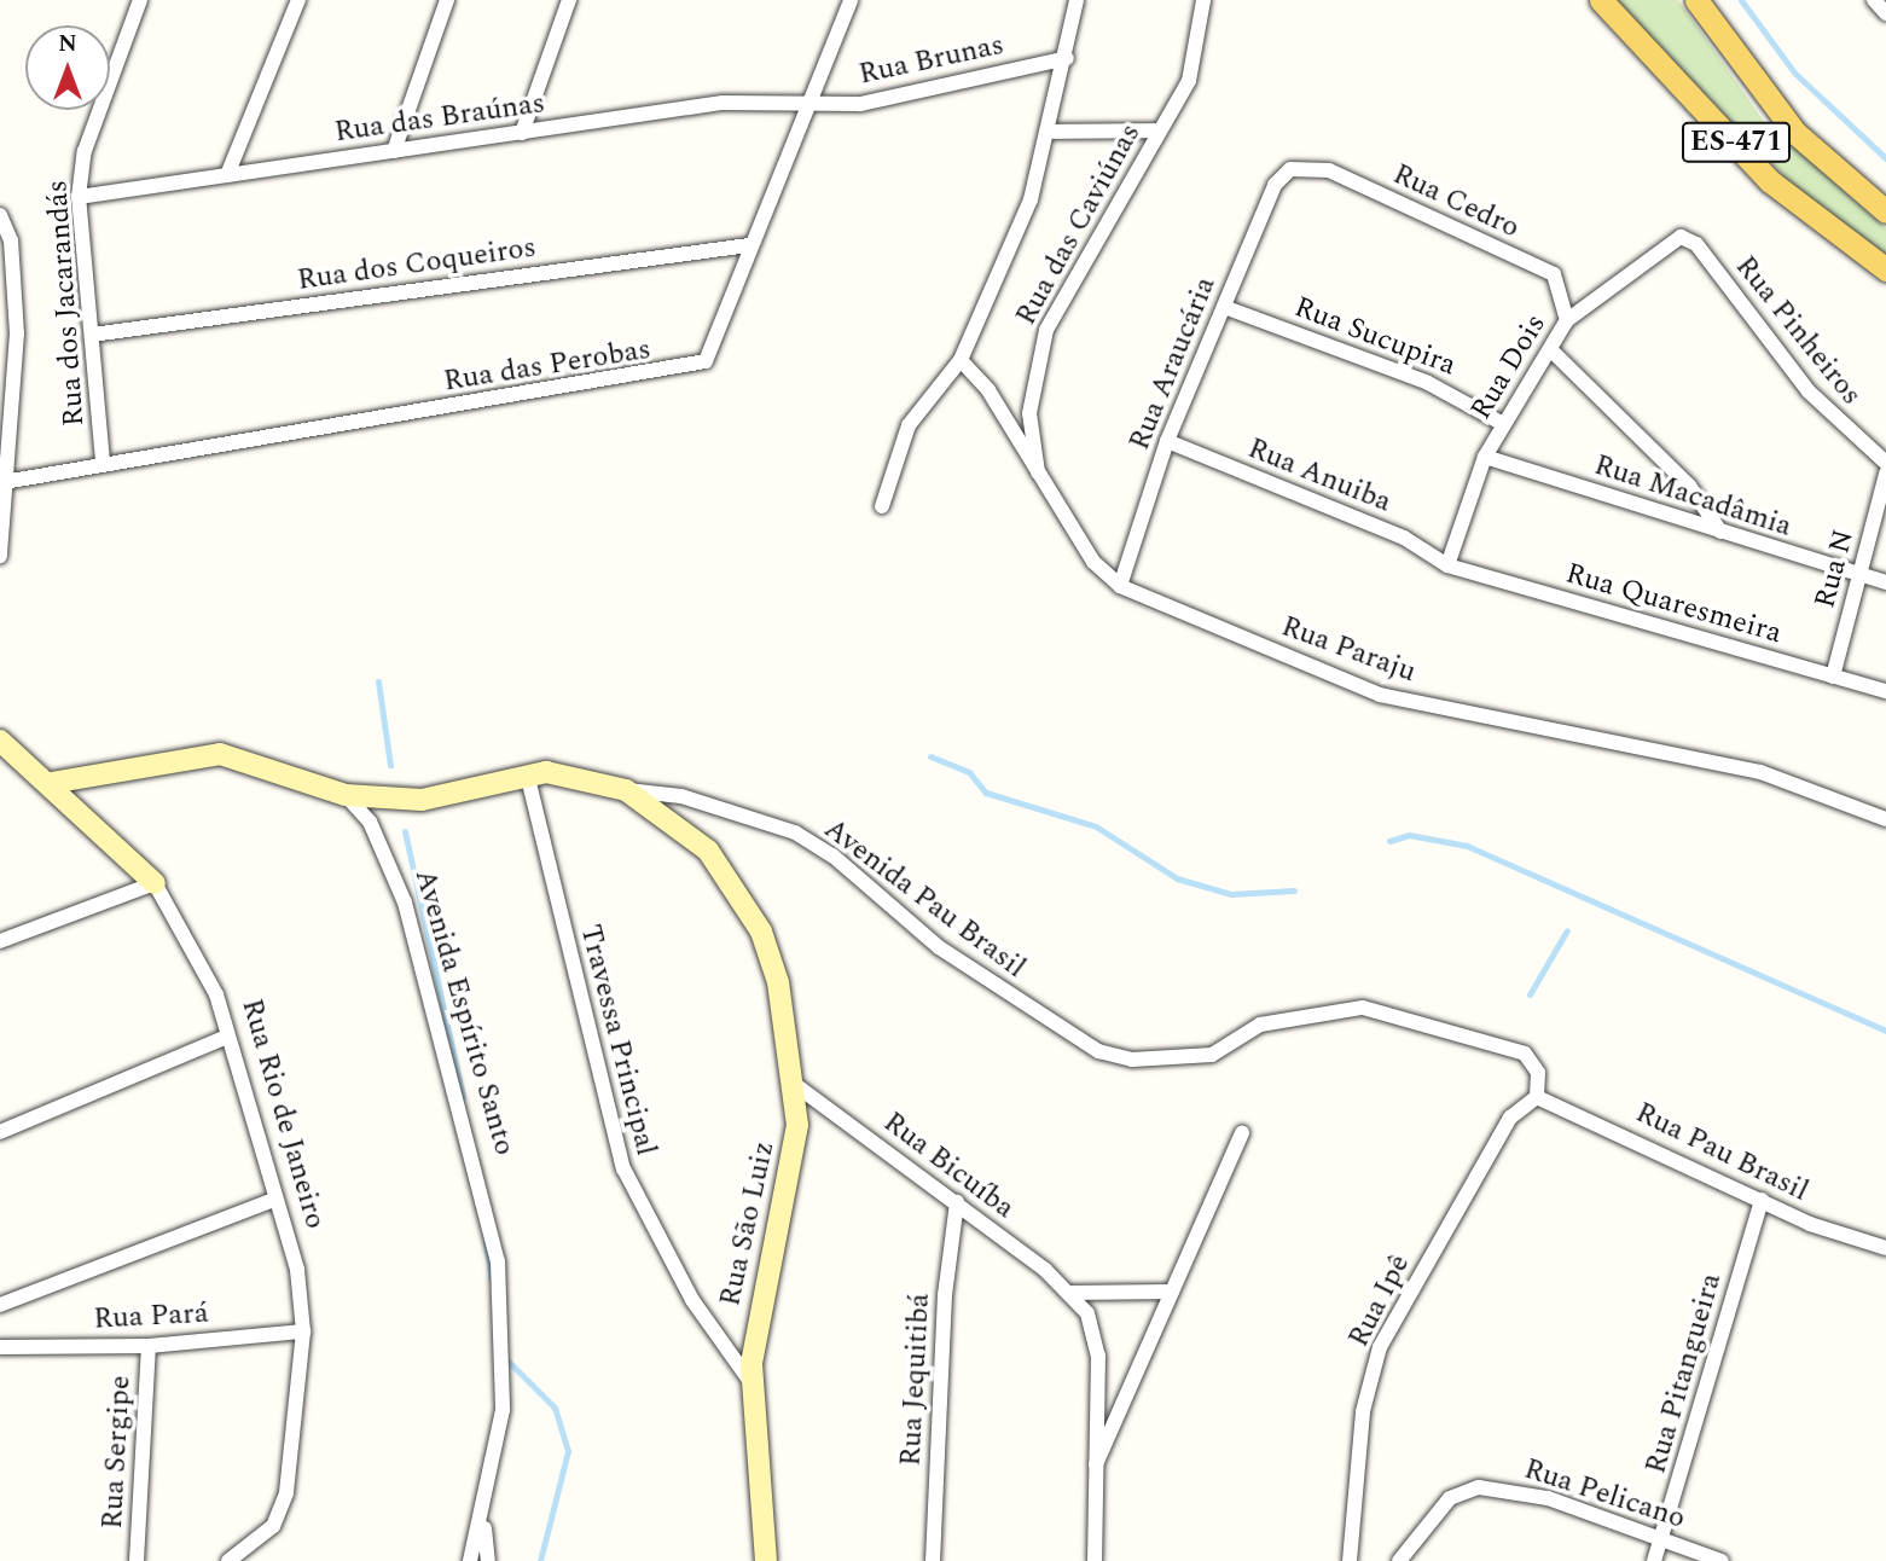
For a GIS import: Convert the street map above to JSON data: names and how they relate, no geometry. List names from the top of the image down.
{
  "streets": {
    "main road": ["ES-471"],
    "street": [
      "Rua Brunas",
      "Rua das Braúnas",
      "Rua Cedro",
      "Rua das Caviúnas",
      "Rua dos Coqueiros",
      "Rua dos Jacarandás",
      "Rua Pinheiros",
      "Rua Sucupira",
      "Rua Araucária",
      "Rua das Perobas",
      "Rua Dois",
      "Rua Anuiba",
      "Rua Macadâmia",
      "Rua N",
      "Rua Quaresmeira",
      "Rua Paraju",
      "Avenida Pau Brasil",
      "Avenida Espírito Santo",
      "Travessa Principal",
      "Rua Rio de Janeiro",
      "Rua Pau Brasil",
      "Rua Bicuíba",
      "Rua São Luiz",
      "Rua Ipê",
      "Rua Pará",
      "Rua Pitangueira",
      "Rua Jequitibá",
      "Rua Sergipe",
      "Rua Pelicano"
    ]
  },
  "crossings": [
    ["Rua Brunas", "Rua das Braúnas"],
    ["Rua Brunas", "Rua das Perobas"],
    ["Rua das Braúnas", "Rua dos Jacarandás"],
    ["Rua das Braúnas", "Rua das Perobas"],
    ["Rua Cedro", "Rua Araucária"],
    ["Rua Cedro", "Rua Dois"],
    ["Rua das Caviúnas", "Rua Paraju"],
    ["Rua dos Coqueiros", "Rua dos Jacarandás"],
    ["Rua dos Coqueiros", "Rua das Perobas"],
    ["Rua dos Jacarandás", "Rua das Perobas"],
    ["Rua Pinheiros", "Rua Dois"],
    ["Rua Sucupira", "Rua Araucária"],
    ["Rua Sucupira", "Rua Dois"],
    ["Rua Araucária", "Rua Anuiba"],
    ["Rua Araucária", "Rua Paraju"],
    ["Rua Dois", "Rua Anuiba"],
    ["Rua Dois", "Rua Macadâmia"],
    ["Rua Dois", "Rua Quaresmeira"],
    ["Rua Anuiba", "Rua Quaresmeira"],
    ["Rua Macadâmia", "Rua N"],
    ["Rua N", "Rua Quaresmeira"],
    ["Avenida Pau Brasil", "Rua Pau Brasil"],
    ["Avenida Pau Brasil", "Rua São Luiz"],
    ["Avenida Pau Brasil", "Rua Ipê"],
    ["Avenida Espírito Santo", "Rua São Luiz"],
    ["Travessa Principal", "Rua São Luiz"],
    ["Rua Rio de Janeiro", "Rua Pará"],
    ["Rua Pau Brasil", "Rua Ipê"],
    ["Rua Pau Brasil", "Rua Pitangueira"],
    ["Rua Bicuíba", "Rua São Luiz"],
    ["Rua Bicuíba", "Rua Jequitibá"],
    ["Rua Pará", "Rua Sergipe"],
    ["Rua Pitangueira", "Rua Pelicano"]
  ],
  "north": "top"
}
